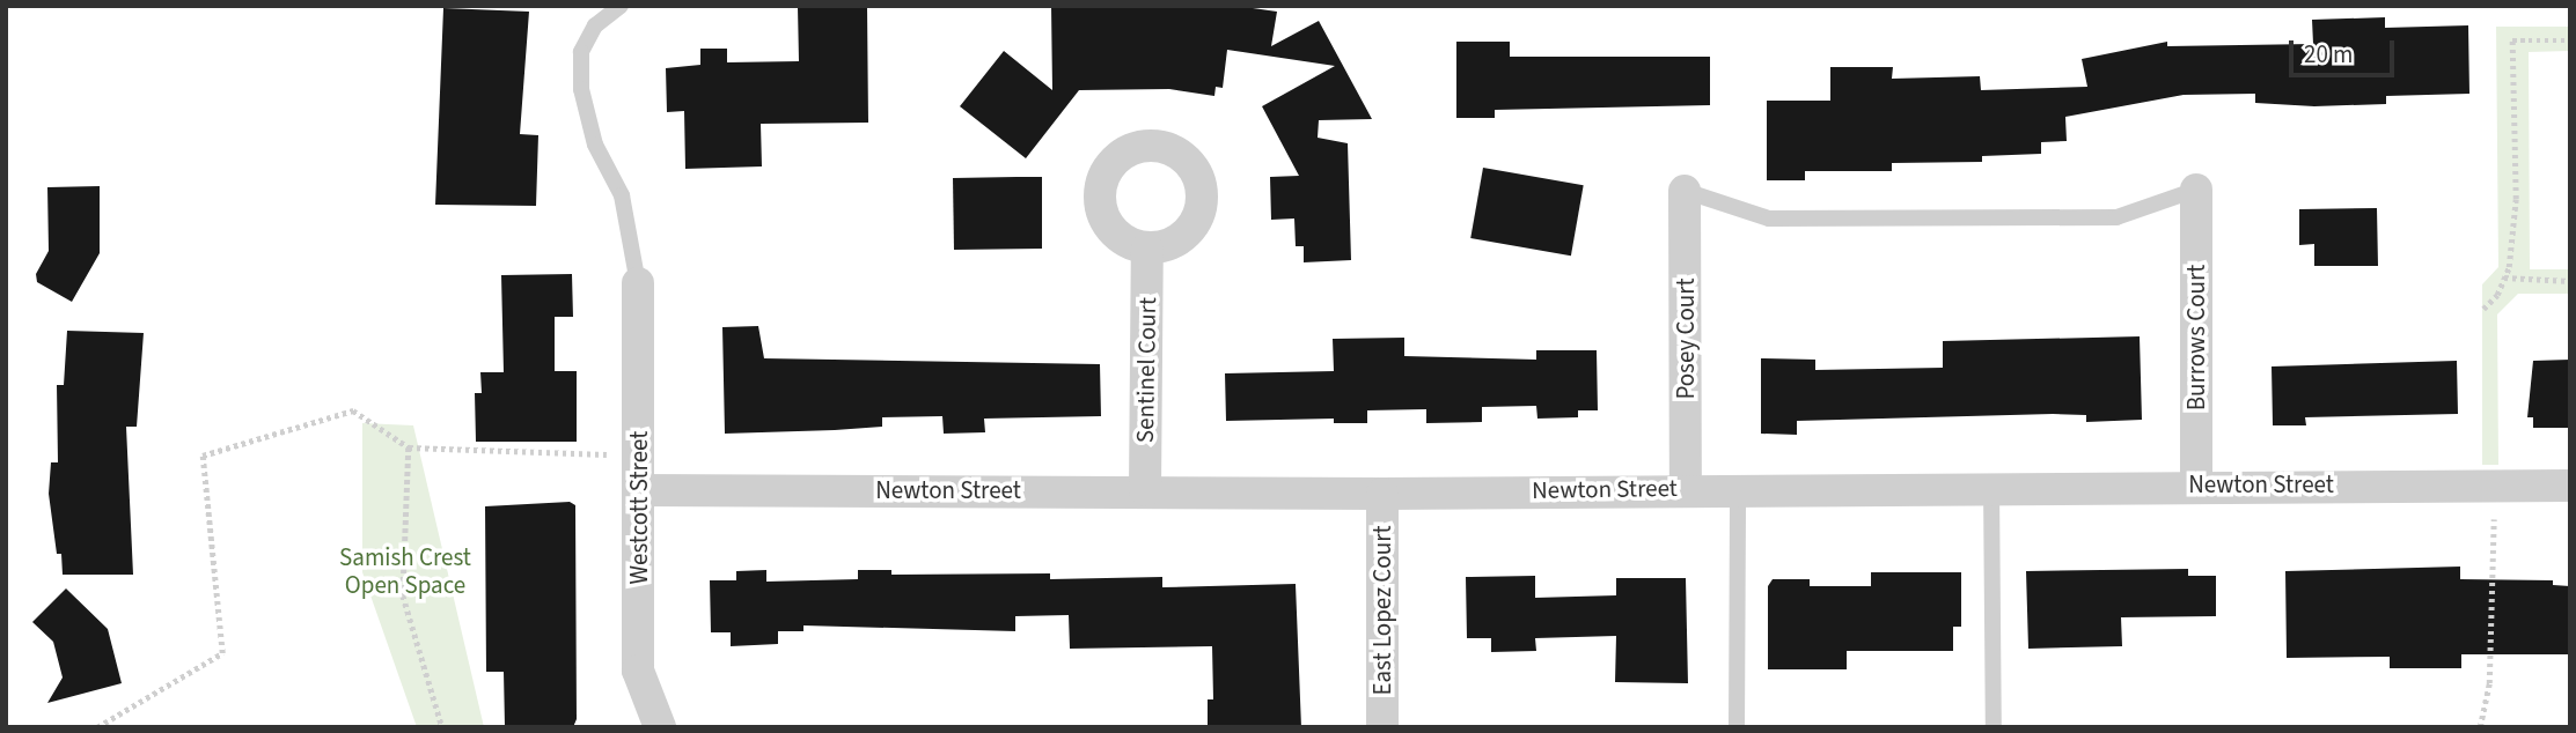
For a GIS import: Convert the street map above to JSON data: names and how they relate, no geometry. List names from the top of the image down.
{
  "streets": {
    "street": [
      "Burrows Court",
      "Posey Court",
      "Sentinel Court",
      "Newton Street",
      "Westcott Street",
      "East Lopez Court"
    ]
  },
  "crossings": [
    ["Burrows Court", "Newton Street"],
    ["Posey Court", "Newton Street"],
    ["Sentinel Court", "Newton Street"],
    ["Newton Street", "Westcott Street"],
    ["Newton Street", "East Lopez Court"]
  ],
  "parks": ["Samish Crest Open Space"],
  "scale_bar": "20 m"
}
